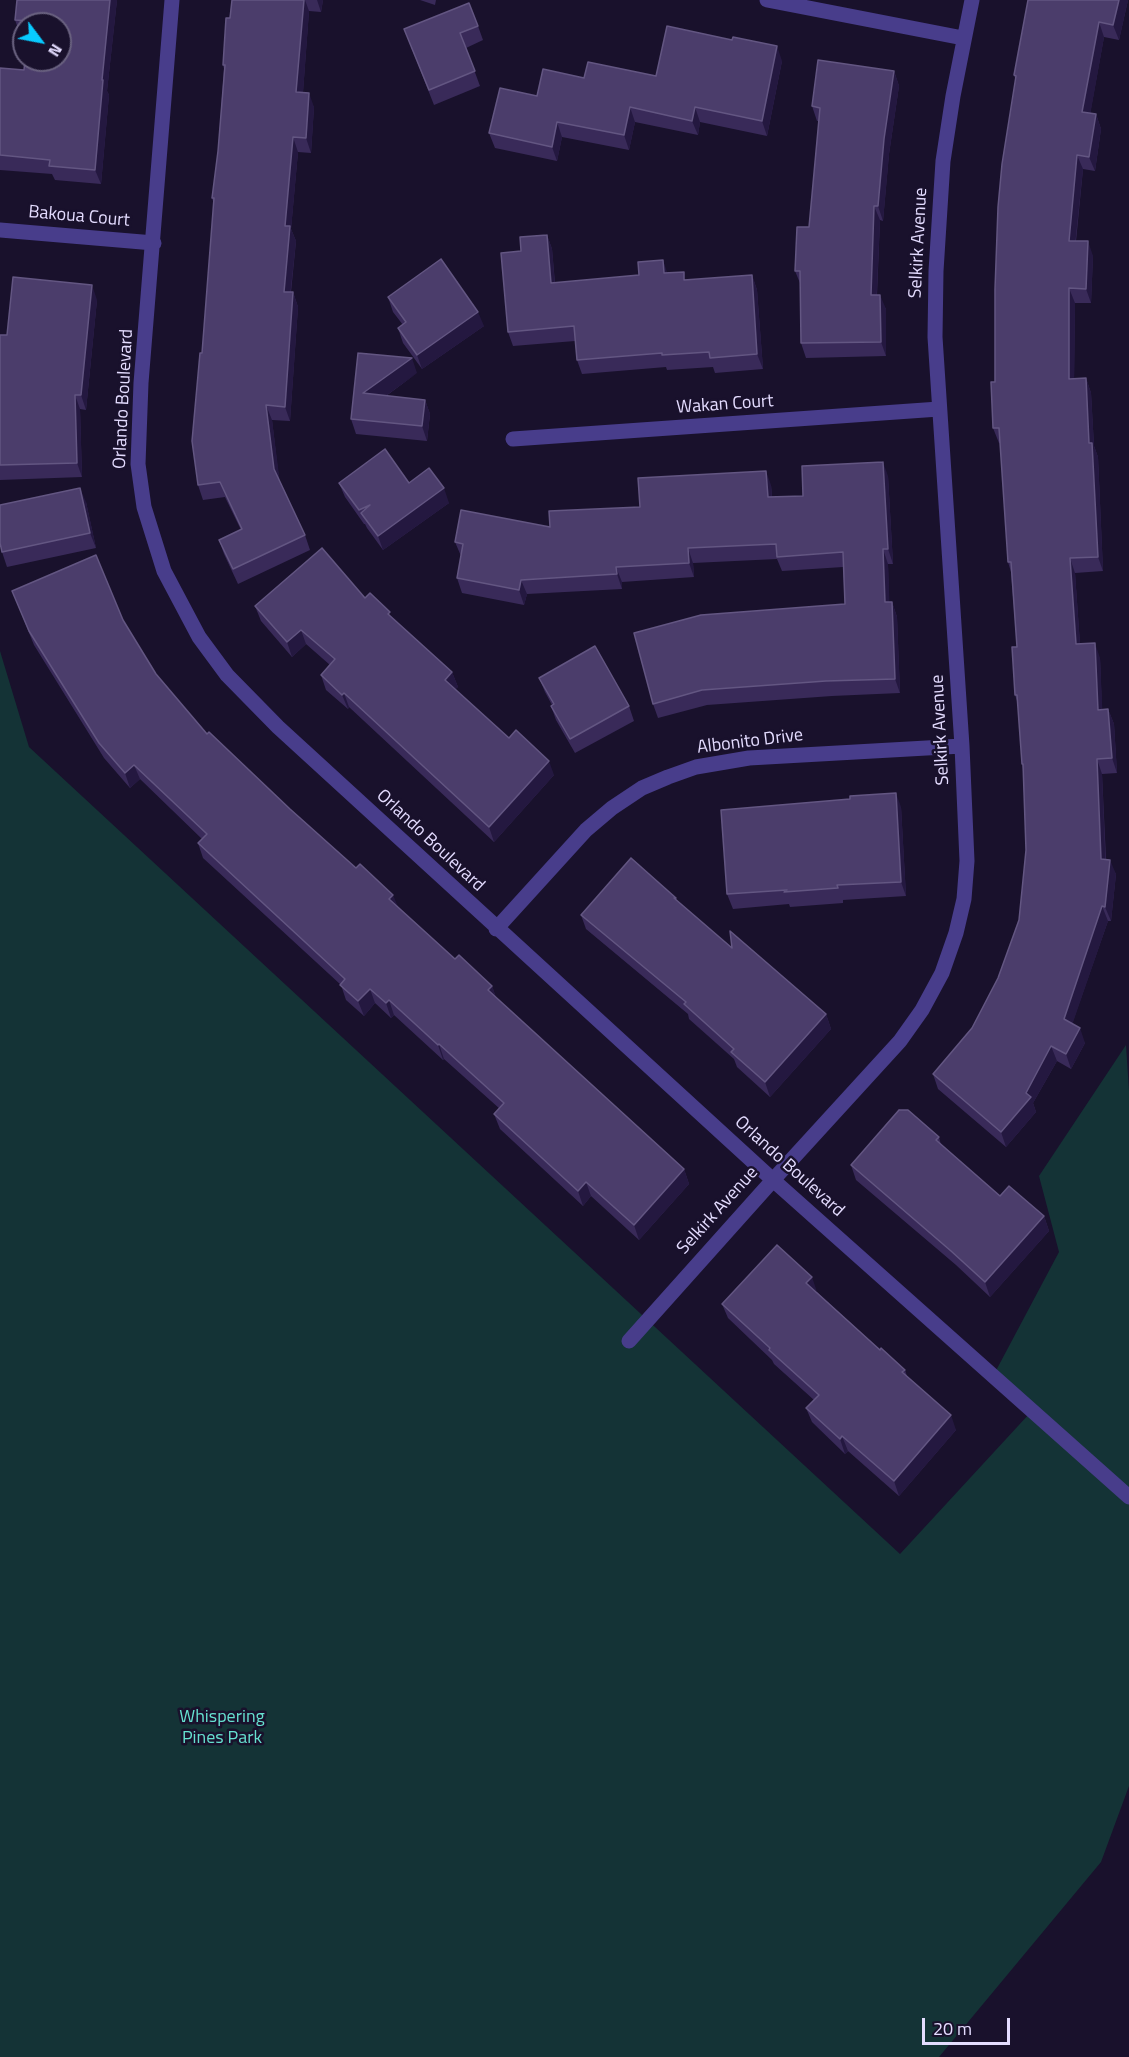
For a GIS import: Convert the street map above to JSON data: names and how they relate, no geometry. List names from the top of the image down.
{
  "streets": {
    "street": [
      "Bakoua Court",
      "Selkirk Avenue",
      "Orlando Boulevard",
      "Wakan Court",
      "Albonito Drive"
    ]
  },
  "crossings": [
    ["Bakoua Court", "Orlando Boulevard"],
    ["Selkirk Avenue", "Orlando Boulevard"],
    ["Selkirk Avenue", "Wakan Court"],
    ["Selkirk Avenue", "Albonito Drive"],
    ["Orlando Boulevard", "Albonito Drive"]
  ],
  "parks": ["Whispering Pines Park"],
  "scale_bar": "20 m",
  "north": "bottom right"
}
